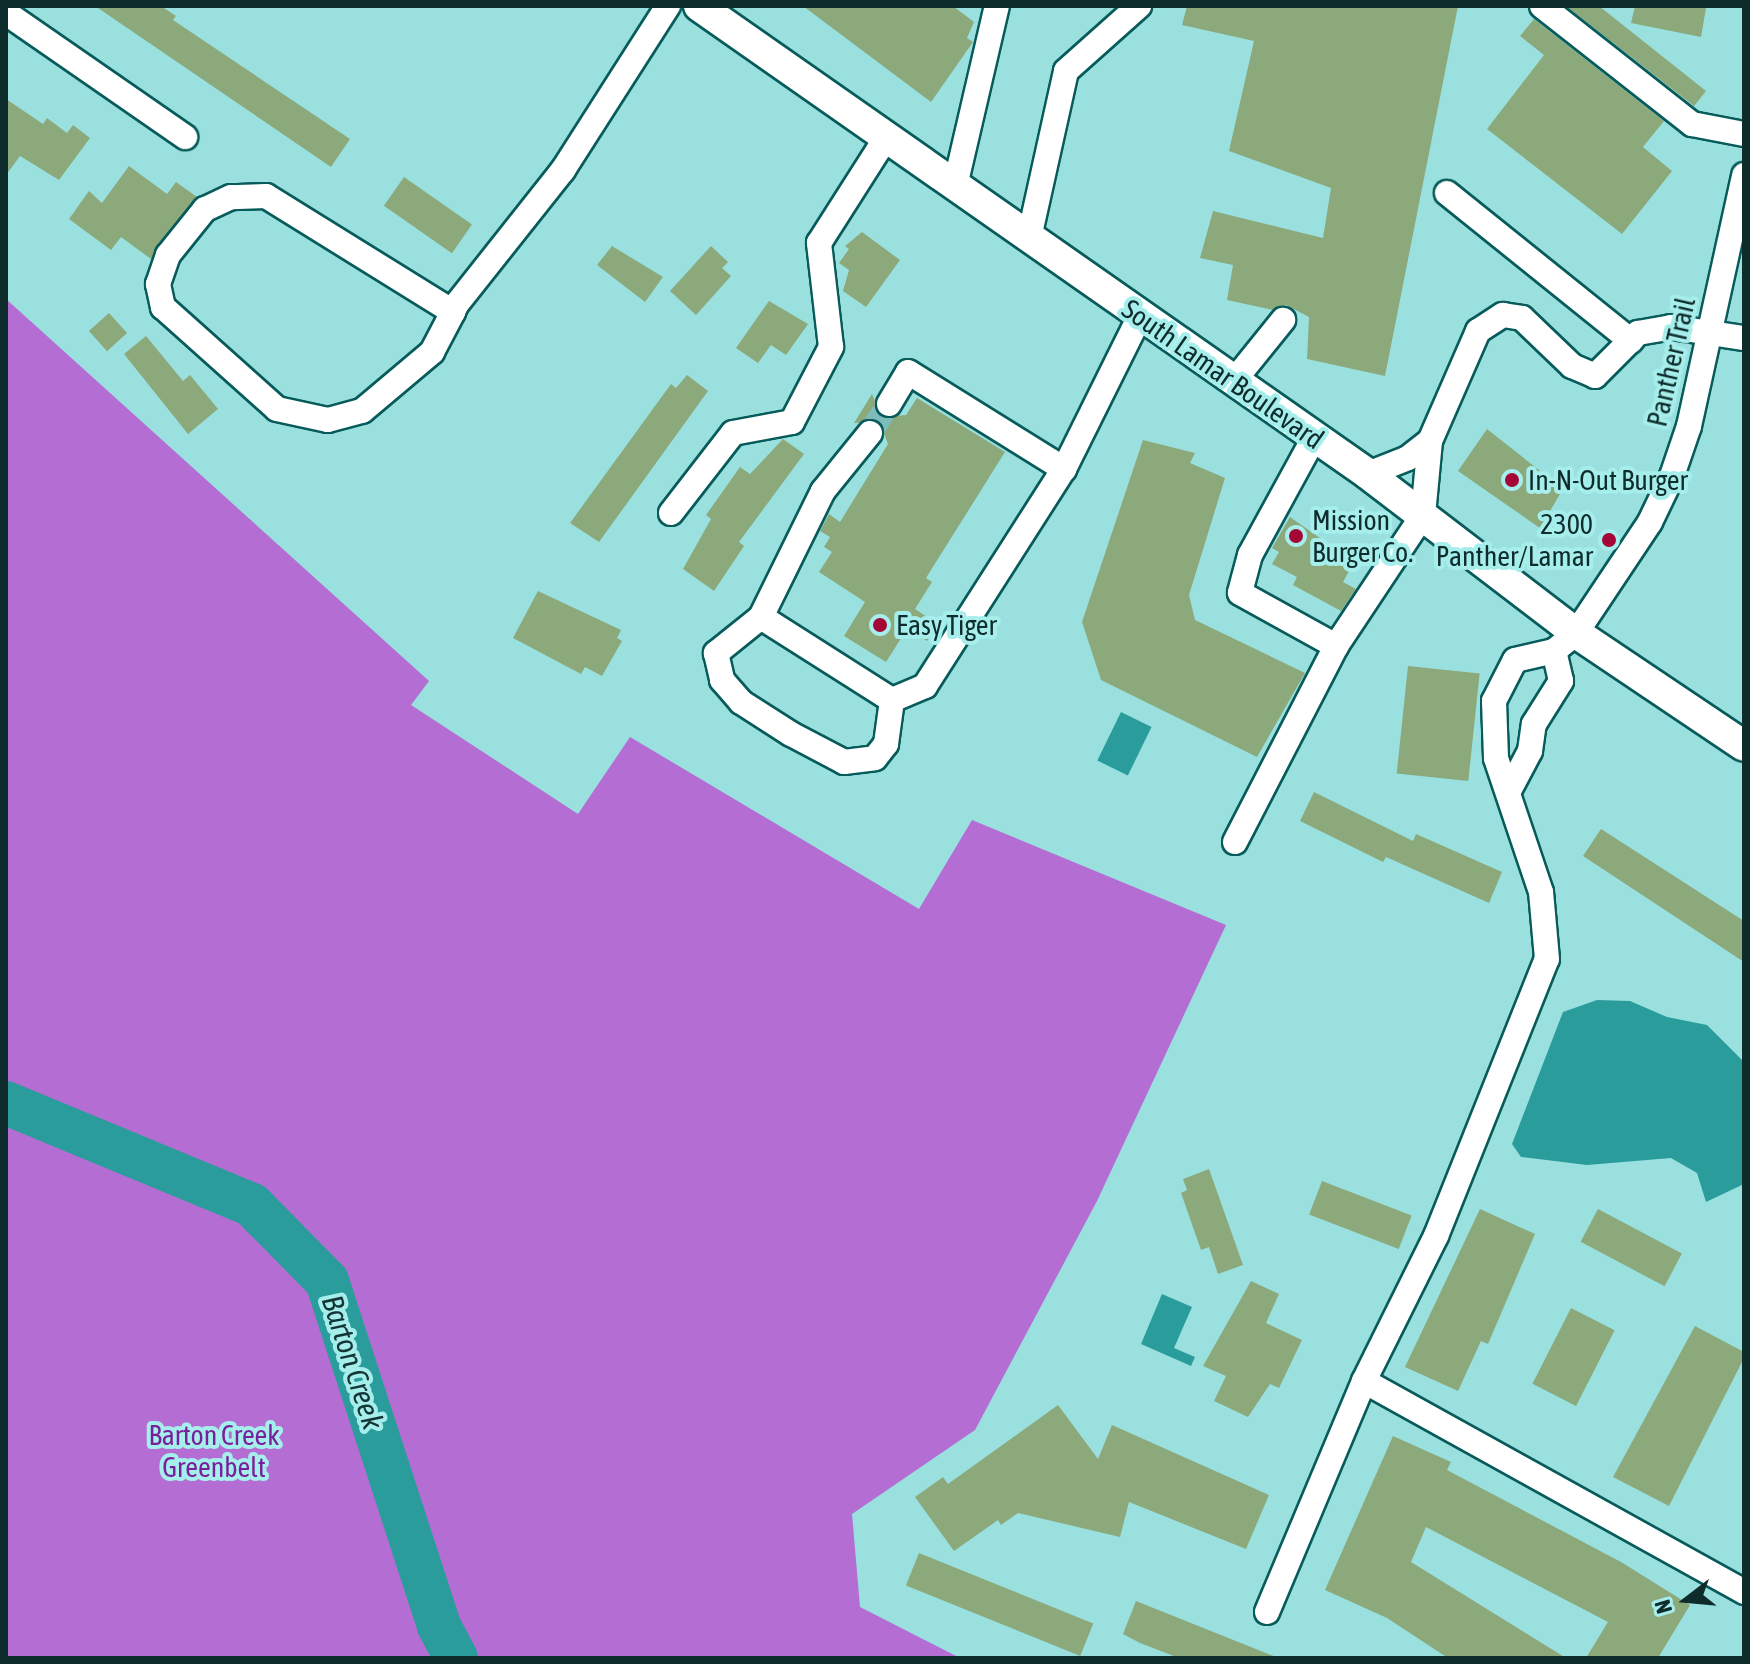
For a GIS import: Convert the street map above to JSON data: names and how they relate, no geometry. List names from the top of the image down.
{
  "streets": {
    "main road": ["South Lamar Boulevard"],
    "street": ["Panther Trail"]
  },
  "crossings": [
    ["Panther Trail", "South Lamar Boulevard"]
  ],
  "water": ["Barton Creek"],
  "parks": ["Barton Creek Greenbelt"],
  "places": [
    "In-N-Out Burger",
    "Mission Burger Co.",
    "2300 Panther/Lamar",
    "Easy Tiger"
  ],
  "north": "left"
}
